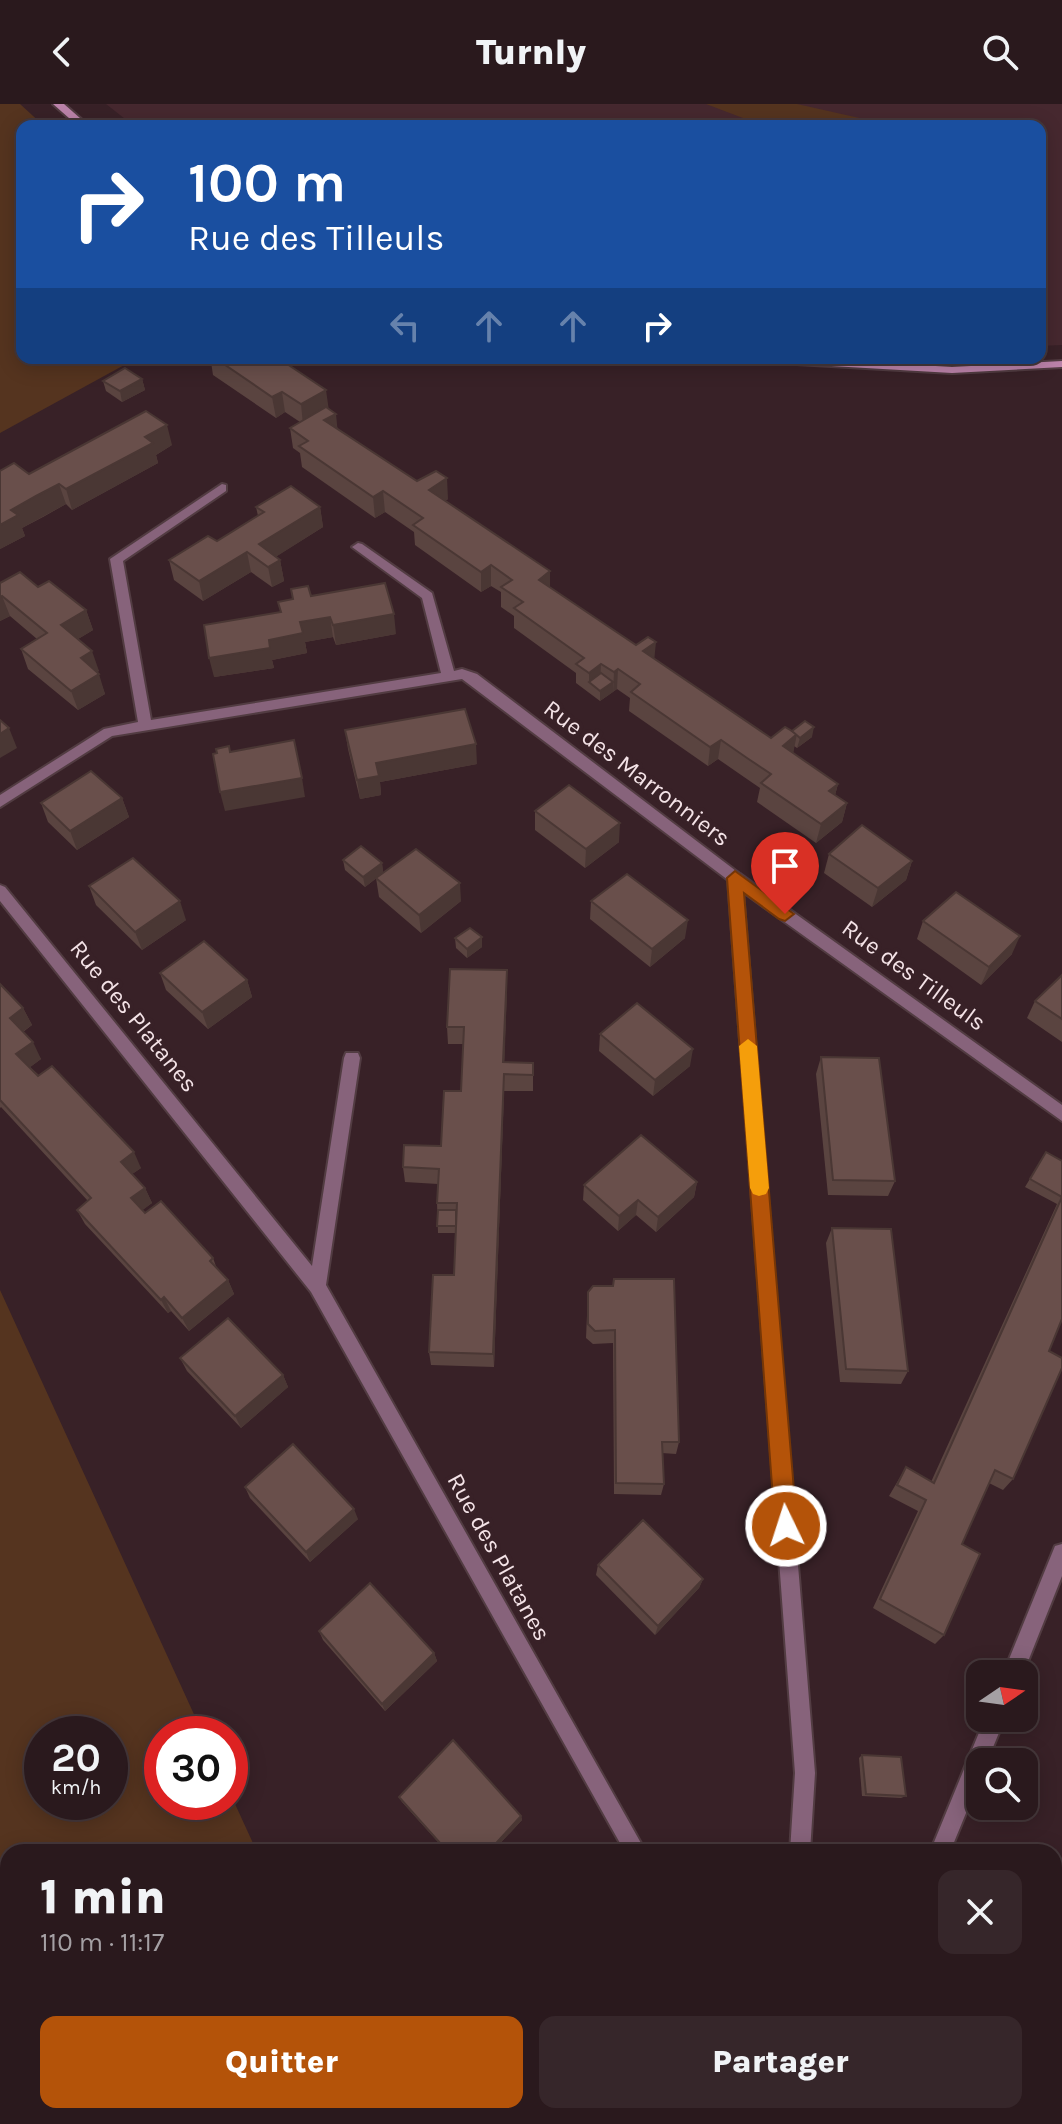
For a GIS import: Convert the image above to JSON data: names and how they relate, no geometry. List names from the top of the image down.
{
  "streets": {
    "street": ["Rue des Marronniers", "Rue des Tilleuls", "Rue des Platanes"]
  },
  "crossings": [
    ["Rue des Marronniers", "Rue des Tilleuls"]
  ],
  "north": "right",
  "page": {
    "header": "Turnly",
    "turn": ["100 m", "Rue des Tilleuls"],
    "speed": "20 km/h",
    "limit": "30",
    "heading": ["1 min", "110 m · 11:17"],
    "buttons": ["Quitter", "Partager"]
  }
}
